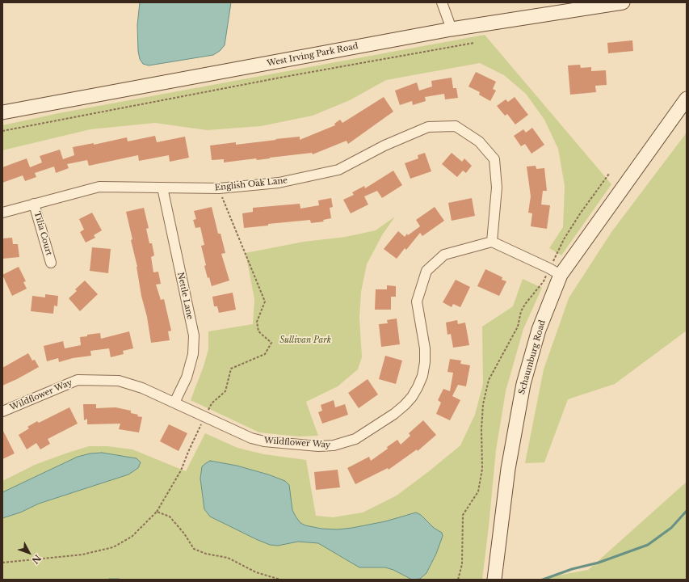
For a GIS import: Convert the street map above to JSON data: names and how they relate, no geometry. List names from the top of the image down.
{
  "streets": {
    "main road": ["West Irving Park Road", "Schaumburg Road"],
    "street": [
      "English Oak Lane",
      "Tilia Court",
      "Nettle Lane",
      "Wildflower Way"
    ]
  },
  "crossings": [
    ["English Oak Lane", "Tilia Court"],
    ["English Oak Lane", "Nettle Lane"],
    ["English Oak Lane", "Wildflower Way"],
    ["Nettle Lane", "Wildflower Way"]
  ],
  "parks": ["Sullivan Park"],
  "north": "bottom right"
}
